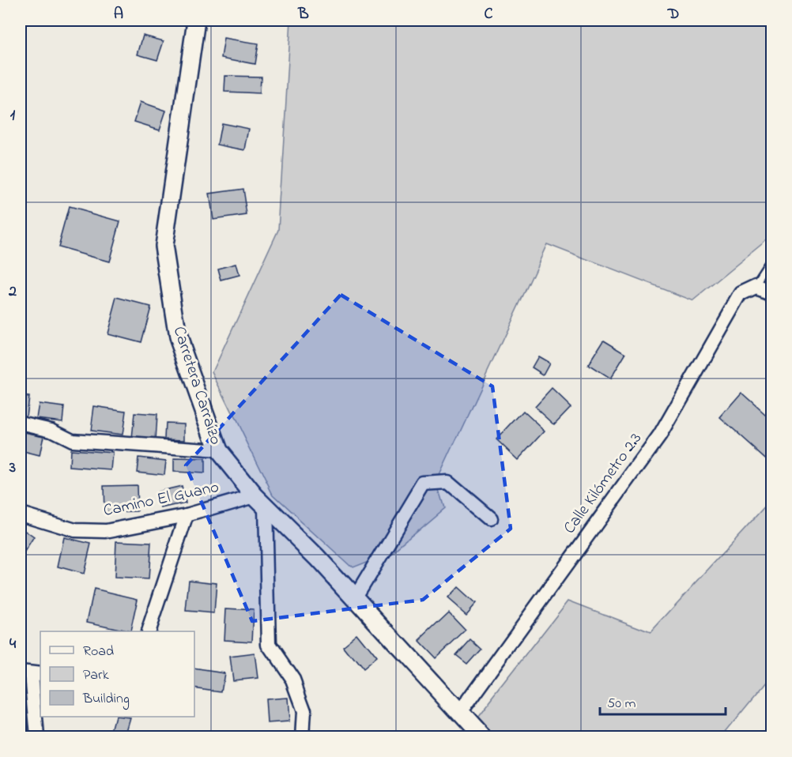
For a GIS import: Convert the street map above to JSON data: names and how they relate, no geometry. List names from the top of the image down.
{
  "streets": {
    "street": ["Carretera Carraízo", "Calle Kilómetro 2.3", "Camino El Guano"]
  },
  "crossings": [
    ["Carretera Carraízo", "Calle Kilómetro 2.3"],
    ["Carretera Carraízo", "Camino El Guano"]
  ],
  "legend": ["Road", "Park", "Building"],
  "scale_bar": "50 m",
  "grid": {
    "columns": [
      "A",
      "B",
      "C",
      "D"
    ],
    "rows": [
      "1",
      "2",
      "3",
      "4"
    ]
  }
}
